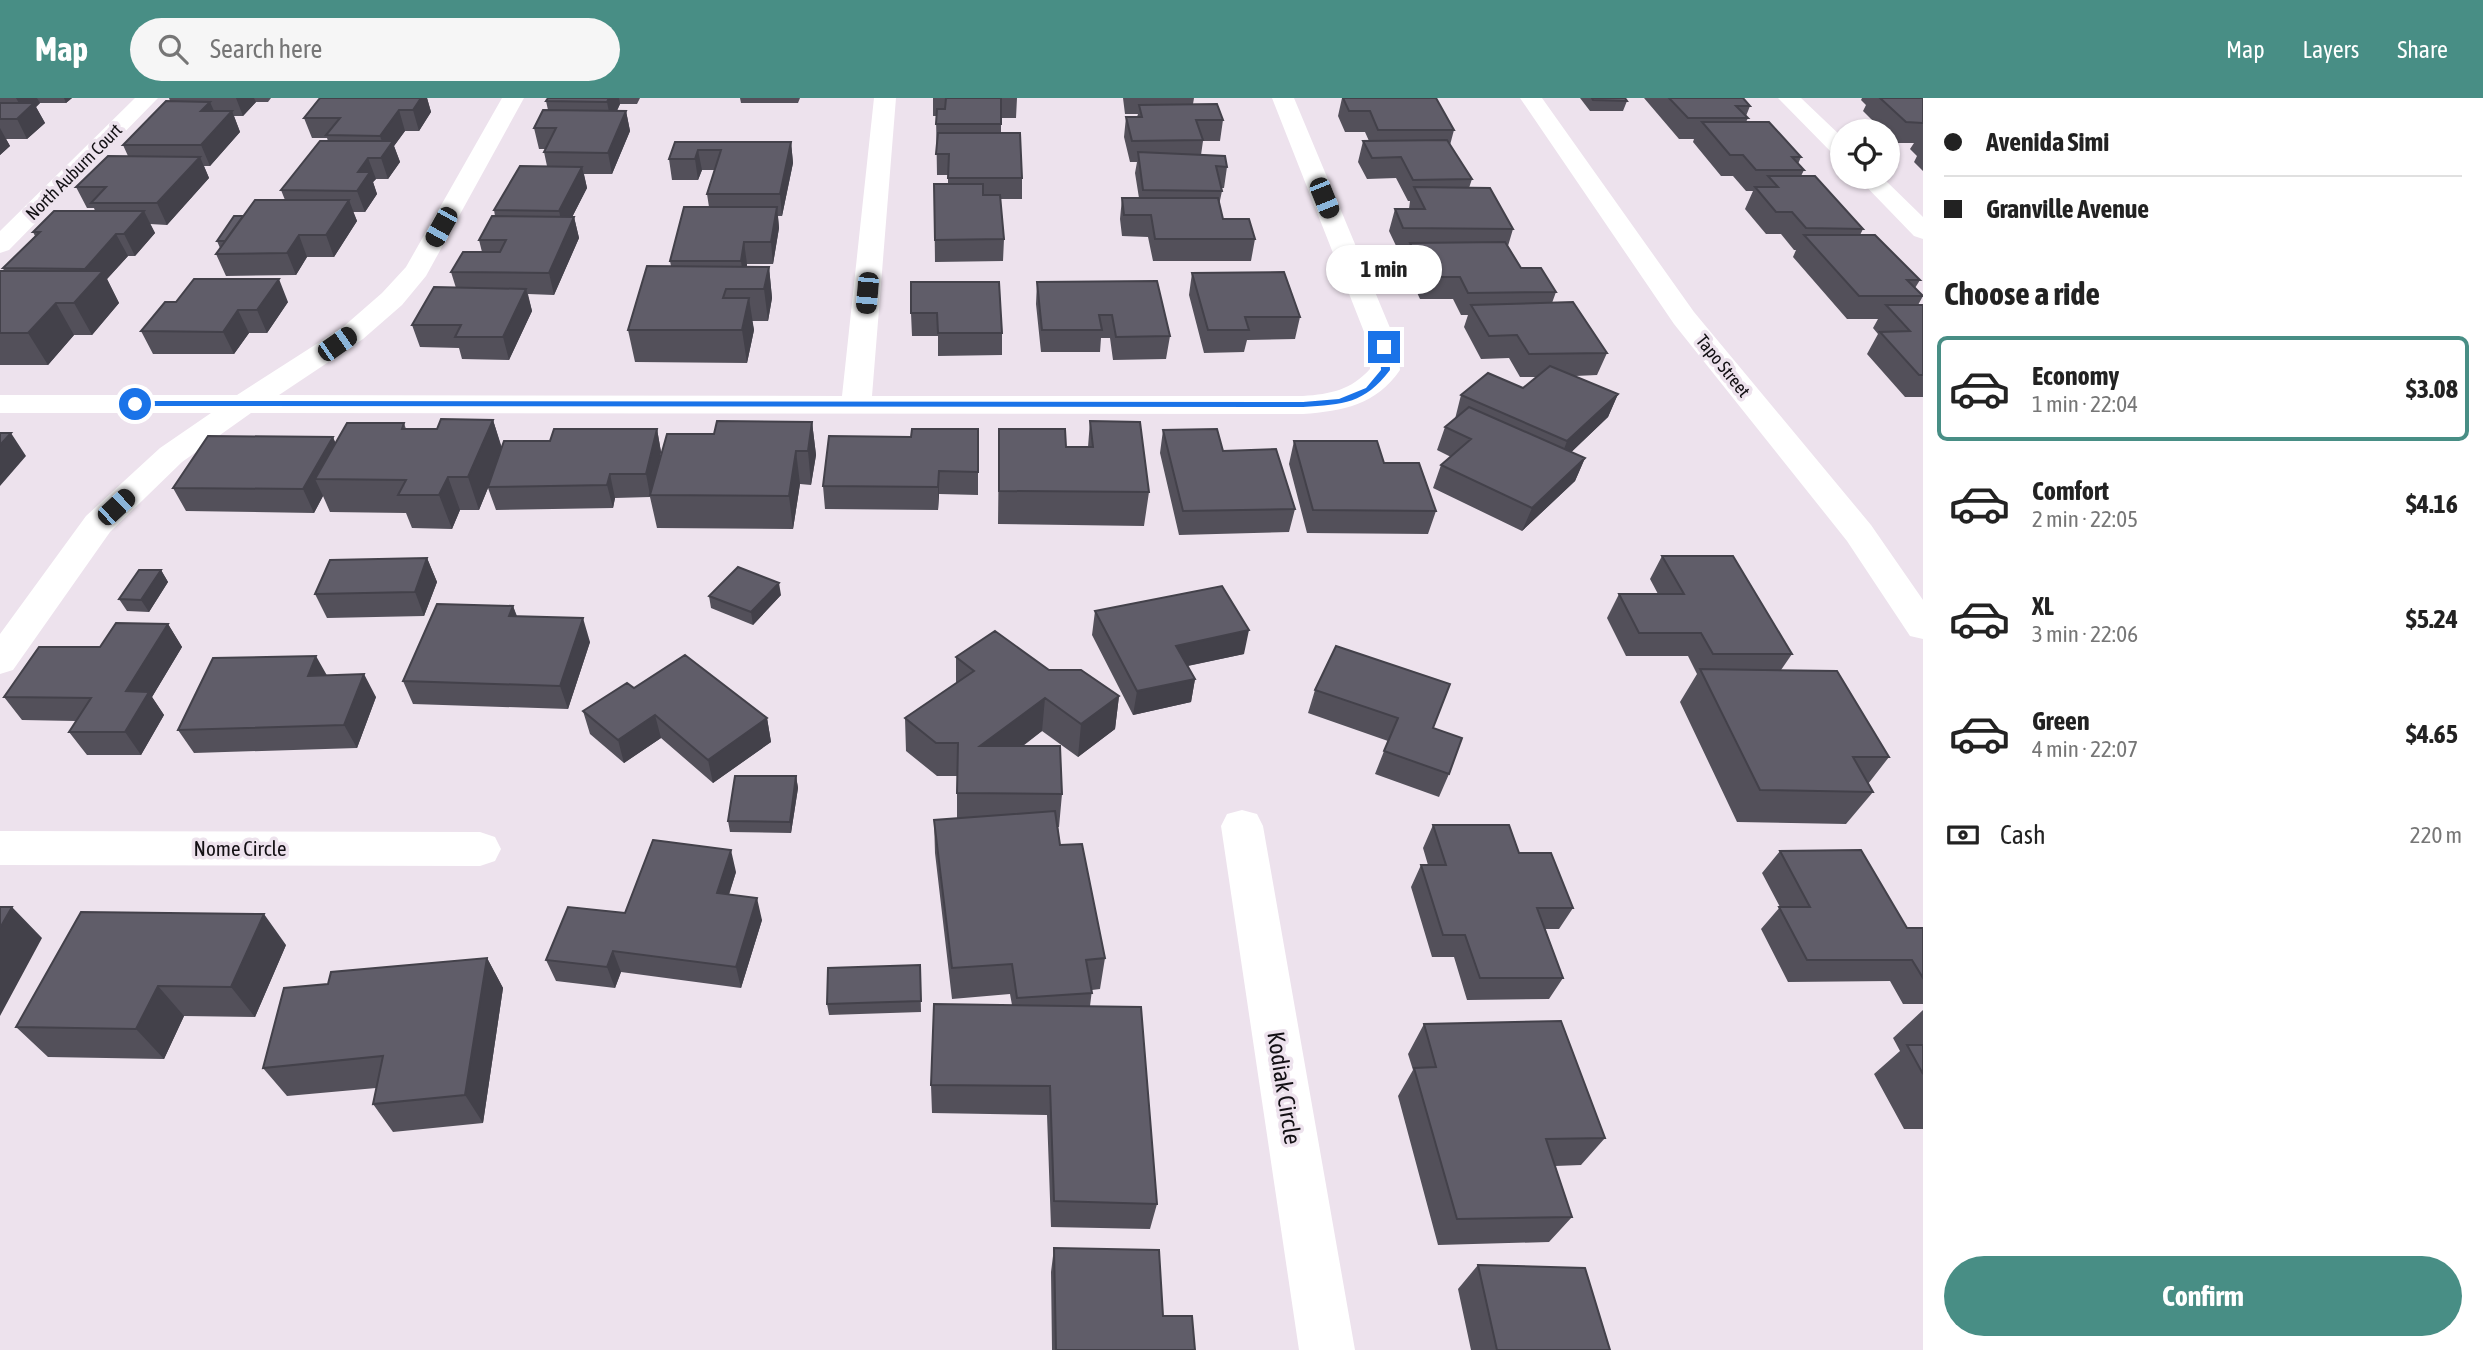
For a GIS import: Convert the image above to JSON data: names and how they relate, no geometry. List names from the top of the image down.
{
  "streets": {
    "street": [
      "North Auburn Court",
      "Tapo Street",
      "Nome Circle",
      "Kodiak Circle"
    ]
  },
  "page": {
    "header": "Map",
    "search": "Search here",
    "nav": ["Map", "Layers", "Share"],
    "banner": ["Avenida Simi", "Granville Avenue"],
    "bubble": "1 min",
    "heading": "Choose a ride",
    "list": [
      {
        "name": "Economy",
        "note": "1 min · 22:04",
        "value": "$3.08"
      },
      {
        "name": "Comfort",
        "note": "2 min · 22:05",
        "value": "$4.16"
      },
      {
        "name": "XL",
        "note": "3 min · 22:06",
        "value": "$5.24"
      },
      {
        "name": "Green",
        "note": "4 min · 22:07",
        "value": "$4.65"
      }
    ],
    "pay": ["Cash", "220 m"],
    "buttons": "Confirm"
  }
}
